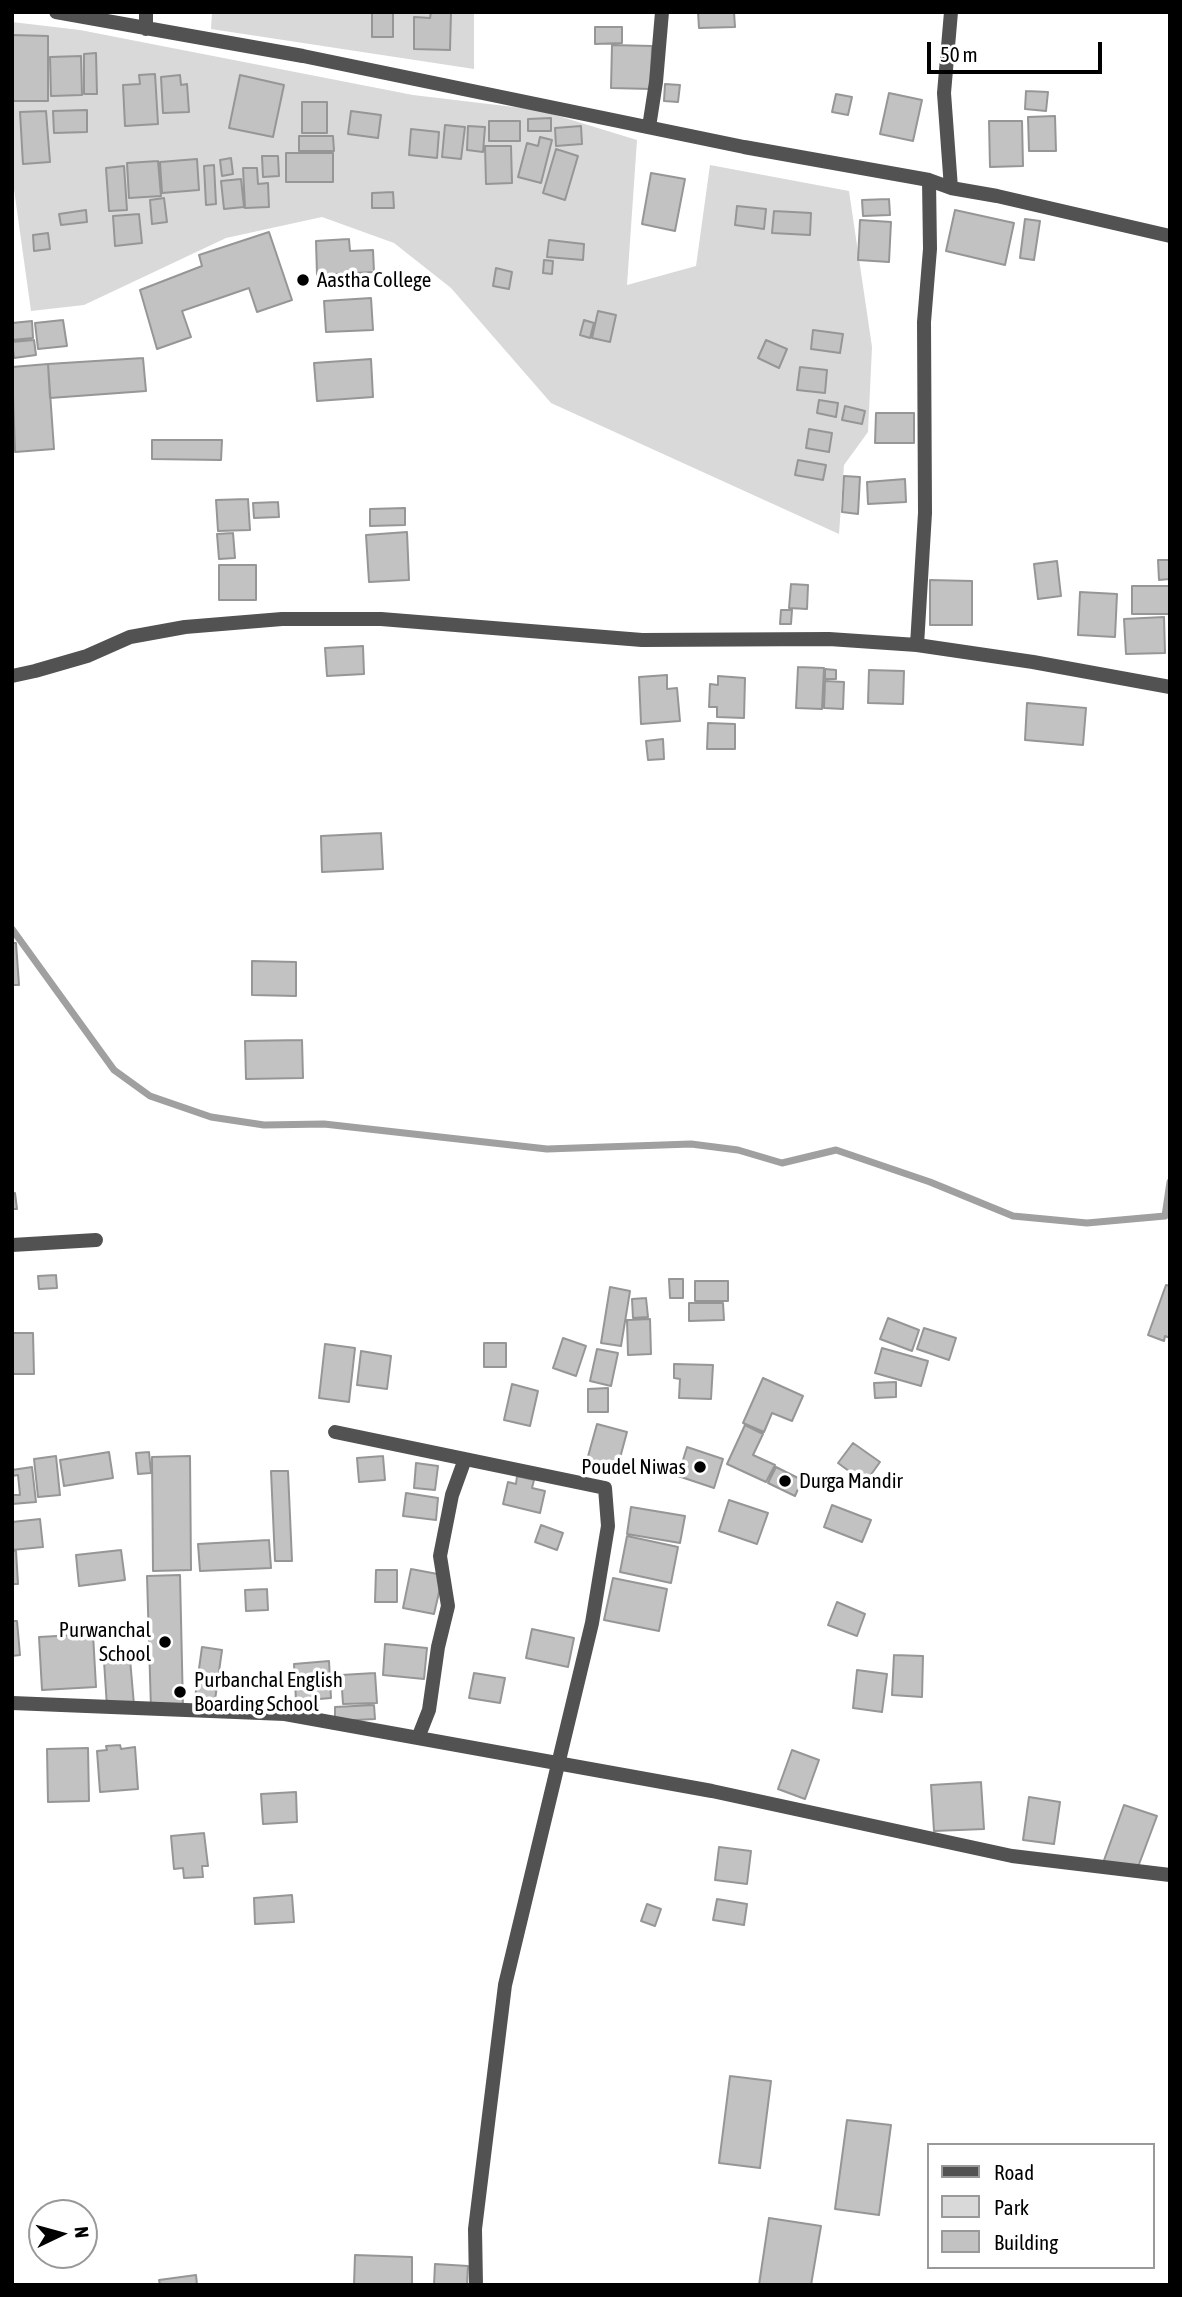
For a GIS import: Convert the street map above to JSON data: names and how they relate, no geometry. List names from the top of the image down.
{
  "places": [
    "Aastha College",
    "Poudel Niwas",
    "Durga Mandir",
    "Purwanchal School",
    "Purbanchal English Boarding School"
  ],
  "legend": ["Road", "Park", "Building"],
  "scale_bar": "50 m",
  "north": "right"
}
